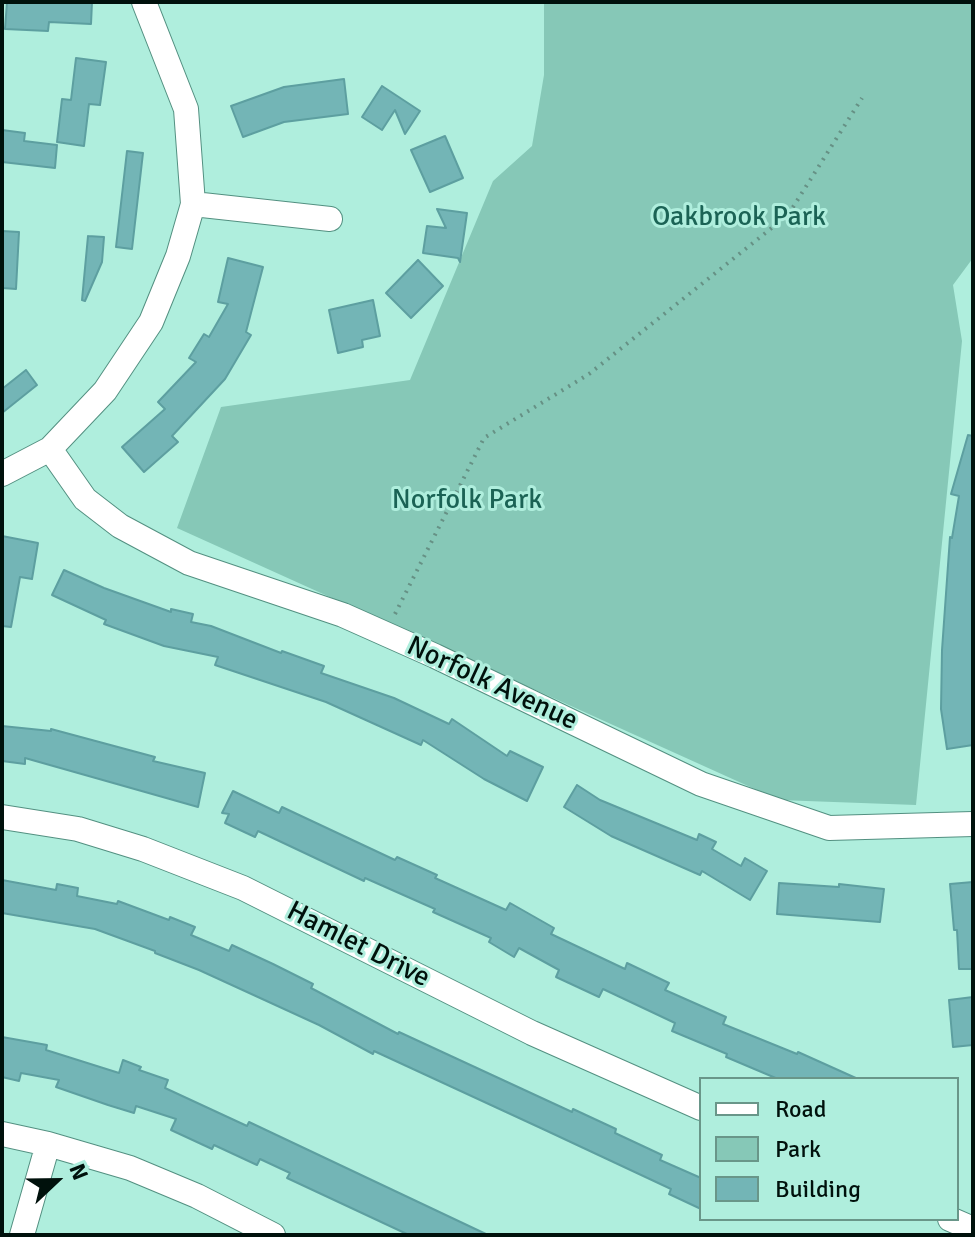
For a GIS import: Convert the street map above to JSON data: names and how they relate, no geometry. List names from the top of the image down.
{
  "streets": {
    "street": ["Norfolk Avenue", "Hamlet Drive"]
  },
  "parks": ["Oakbrook Park", "Norfolk Park"],
  "legend": ["Road", "Park", "Building"],
  "north": "right"
}
